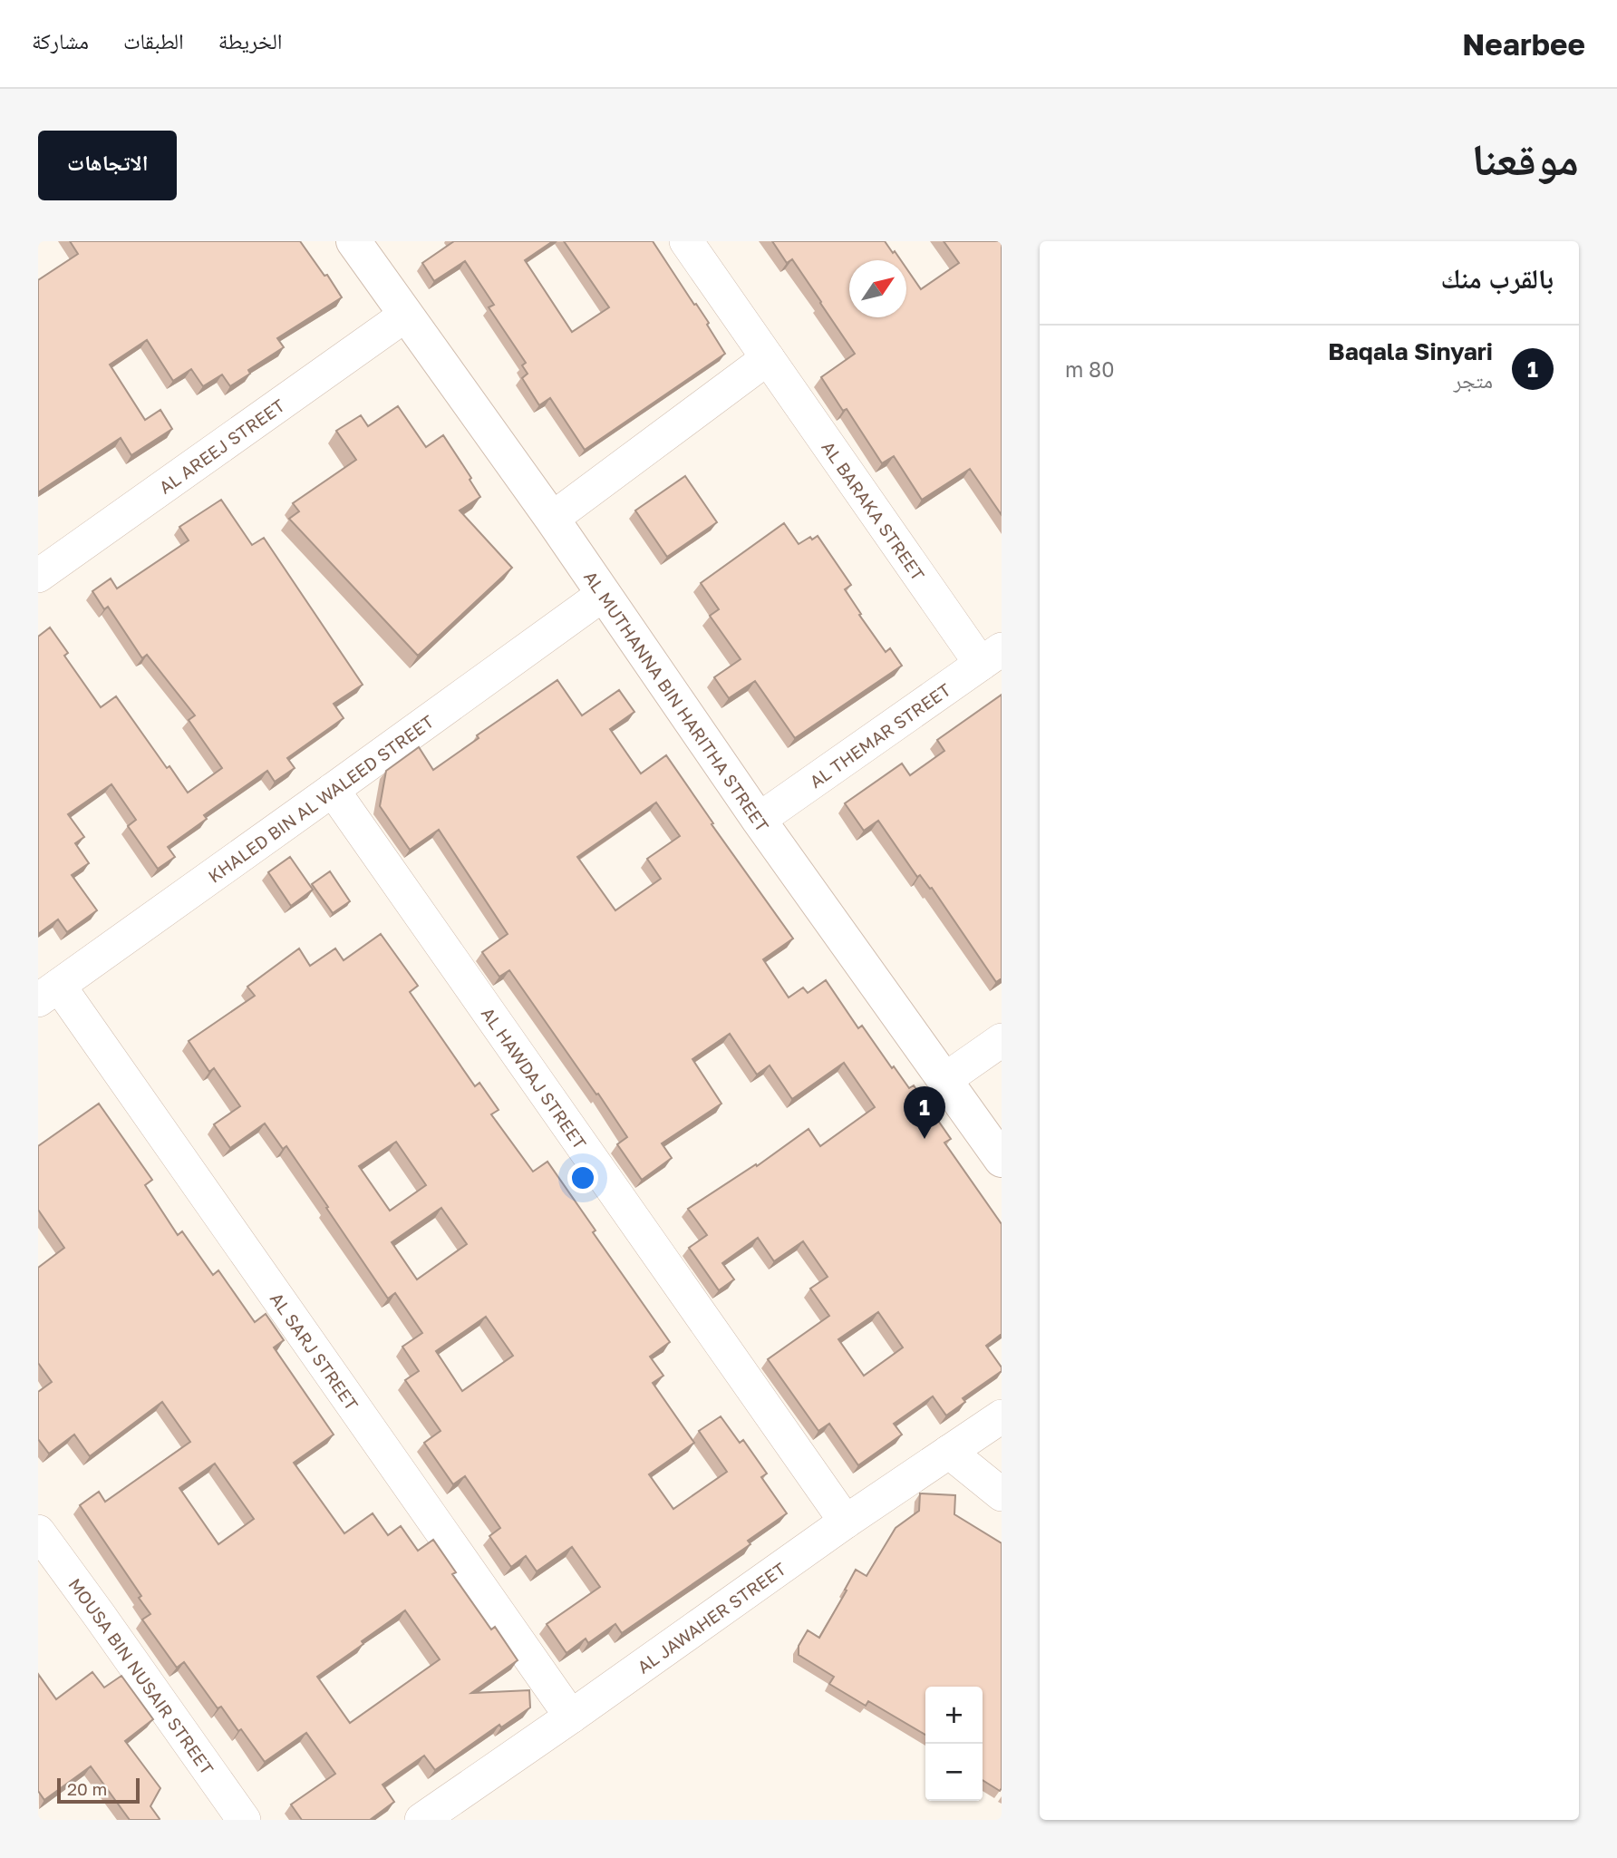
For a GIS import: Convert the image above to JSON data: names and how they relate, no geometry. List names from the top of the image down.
{
  "streets": {
    "street": [
      "AL AREEJ STREET",
      "AL BARAKA STREET",
      "AL MUTHANNA BIN HARITHA STREET",
      "AL THEMAR STREET",
      "KHALED BIN AL WALEED STREET",
      "AL HAWDAJ STREET",
      "AL SARJ STREET",
      "AL JAWAHER STREET",
      "MOUSA BIN NUSAIR STREET"
    ]
  },
  "crossings": [
    ["AL AREEJ STREET", "AL MUTHANNA BIN HARITHA STREET"],
    ["AL BARAKA STREET", "AL THEMAR STREET"],
    ["AL MUTHANNA BIN HARITHA STREET", "AL THEMAR STREET"],
    ["AL MUTHANNA BIN HARITHA STREET", "KHALED BIN AL WALEED STREET"],
    ["KHALED BIN AL WALEED STREET", "AL HAWDAJ STREET"],
    ["KHALED BIN AL WALEED STREET", "AL SARJ STREET"],
    ["AL HAWDAJ STREET", "AL JAWAHER STREET"],
    ["AL SARJ STREET", "AL JAWAHER STREET"]
  ],
  "scale_bar": "20 m",
  "north": "top right",
  "page": {
    "header": "Nearbee",
    "nav": ["الخريطة", "الطبقات", "مشاركة"],
    "title": "موقعنا",
    "buttons": "الاتجاهات",
    "heading": "بالقرب منك",
    "list": [
      {
        "mark": "1",
        "name": "Baqala Sinyari",
        "note": "متجر",
        "value": "80 m"
      }
    ],
    "pins": "1",
    "map_buttons": ["+", "−"],
    "scale": "20 m"
  }
}
